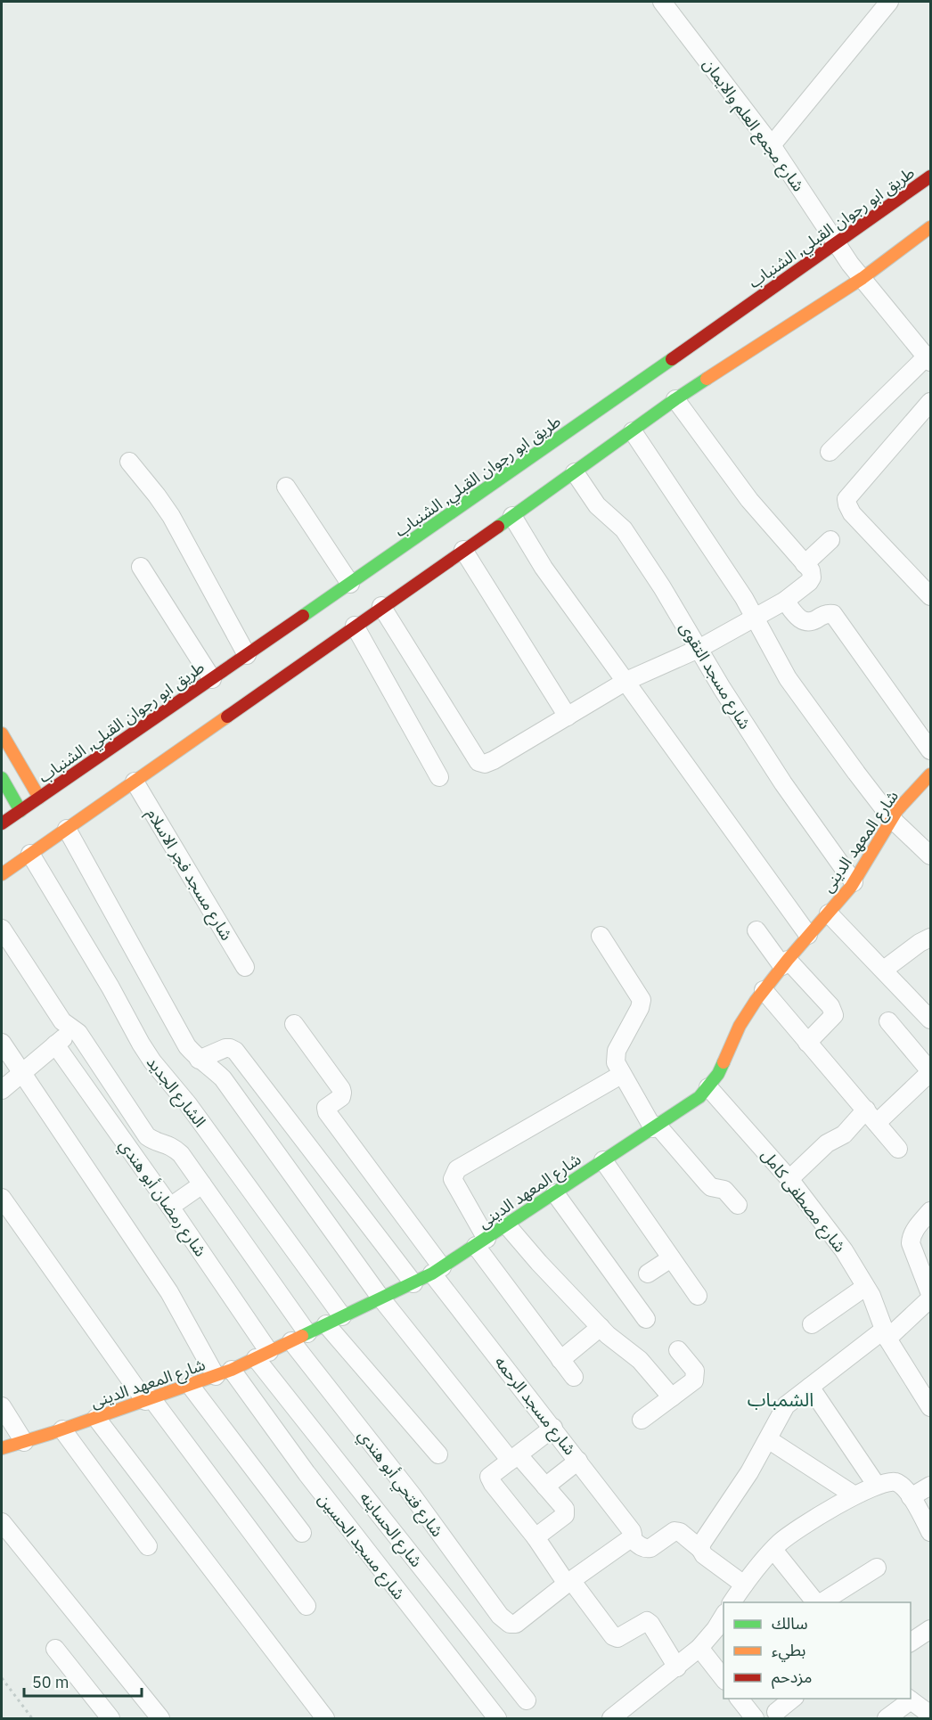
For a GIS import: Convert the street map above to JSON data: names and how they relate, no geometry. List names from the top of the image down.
{
  "streets": {
    "street": [
      "شارع مجمع العلم والايمان",
      "طريق ابو رجوان القبلي, الشنباب",
      "شارع مسجد التقوى",
      "شارع المعهد الدينى",
      "شارع مسجد فجر الاسلام",
      "الشارع الجديد",
      "شارع رمضان أبو هندي",
      "شارع مصطفى كامل",
      "شارع مسجد الرحمه",
      "شارع فتحي أبو هندي",
      "شارع الحساينه",
      "شارع مسجد الحسين"
    ]
  },
  "crossings": [
    ["شارع مجمع العلم والايمان", "طريق ابو رجوان القبلي, الشنباب"],
    ["شارع مسجد التقوى", "شارع المعهد الدينى"],
    ["شارع المعهد الدينى", "الشارع الجديد"],
    ["شارع المعهد الدينى", "شارع رمضان أبو هندي"],
    ["شارع المعهد الدينى", "شارع مصطفى كامل"],
    ["شارع المعهد الدينى", "شارع مسجد الرحمه"],
    ["شارع المعهد الدينى", "شارع فتحي أبو هندي"],
    ["شارع المعهد الدينى", "شارع الحساينه"],
    ["شارع المعهد الدينى", "شارع مسجد الحسين"],
    ["شارع رمضان أبو هندي", "شارع الحساينه"]
  ],
  "districts": ["الشمباب"],
  "legend": ["سالك", "بطيء", "مزدحم"],
  "scale_bar": "50 m"
}
